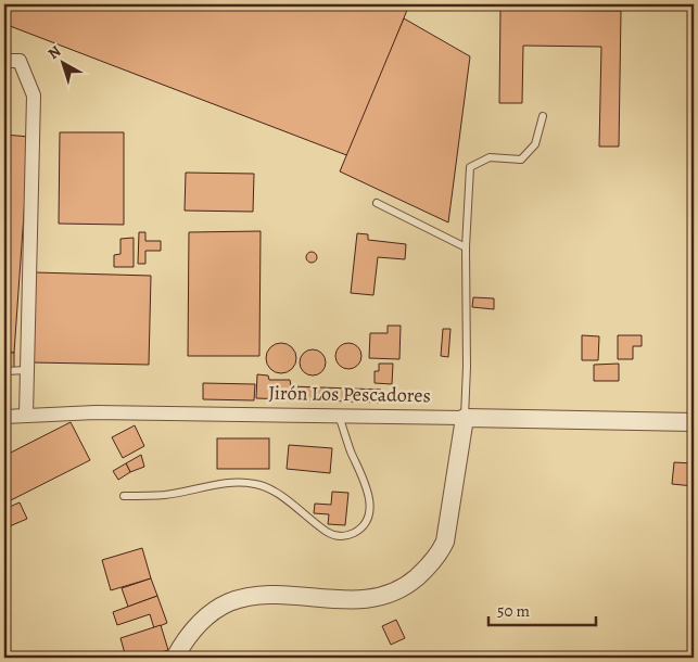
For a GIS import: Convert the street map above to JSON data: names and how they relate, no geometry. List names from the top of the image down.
{
  "streets": {
    "street": ["Jirón Los Pescadores"]
  },
  "scale_bar": "50 m",
  "north": "top left"
}
